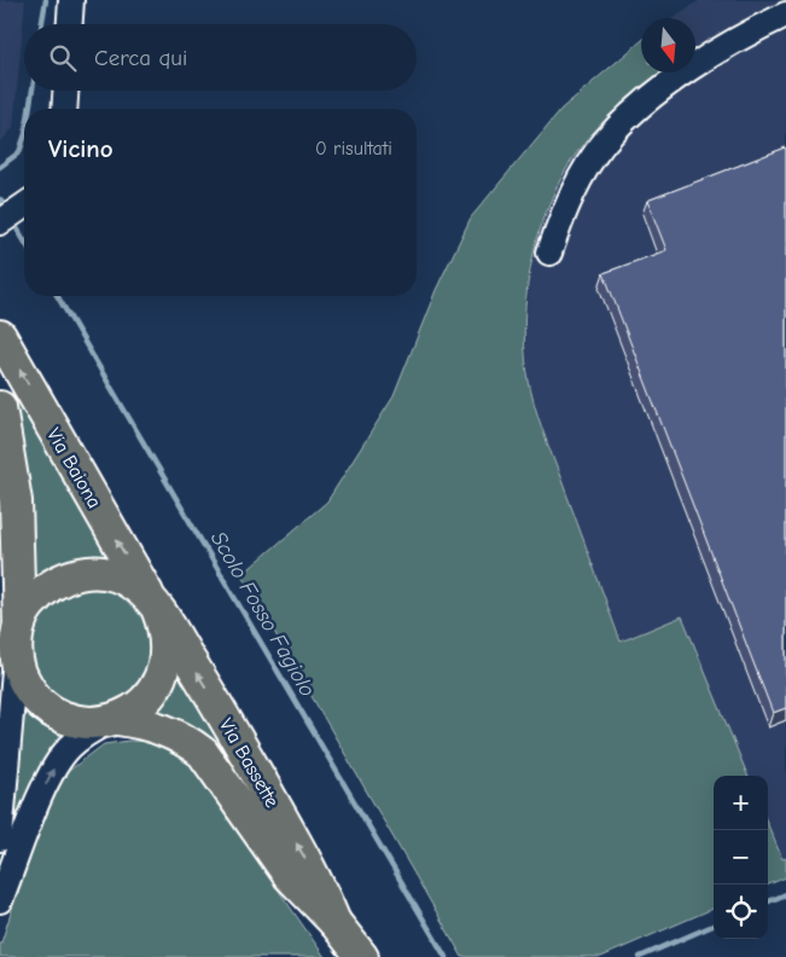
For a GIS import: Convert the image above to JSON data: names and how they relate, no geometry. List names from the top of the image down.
{
  "streets": {
    "main road": ["Via Baiona", "Via Bassette"]
  },
  "crossings": [
    ["Via Baiona", "Via Bassette"]
  ],
  "water": ["Scolo Fosso Fagiolo"],
  "north": "bottom",
  "page": {
    "search": "Cerca qui",
    "heading": ["Vicino", "0 risultati"],
    "map_buttons": ["+", "−"]
  }
}
